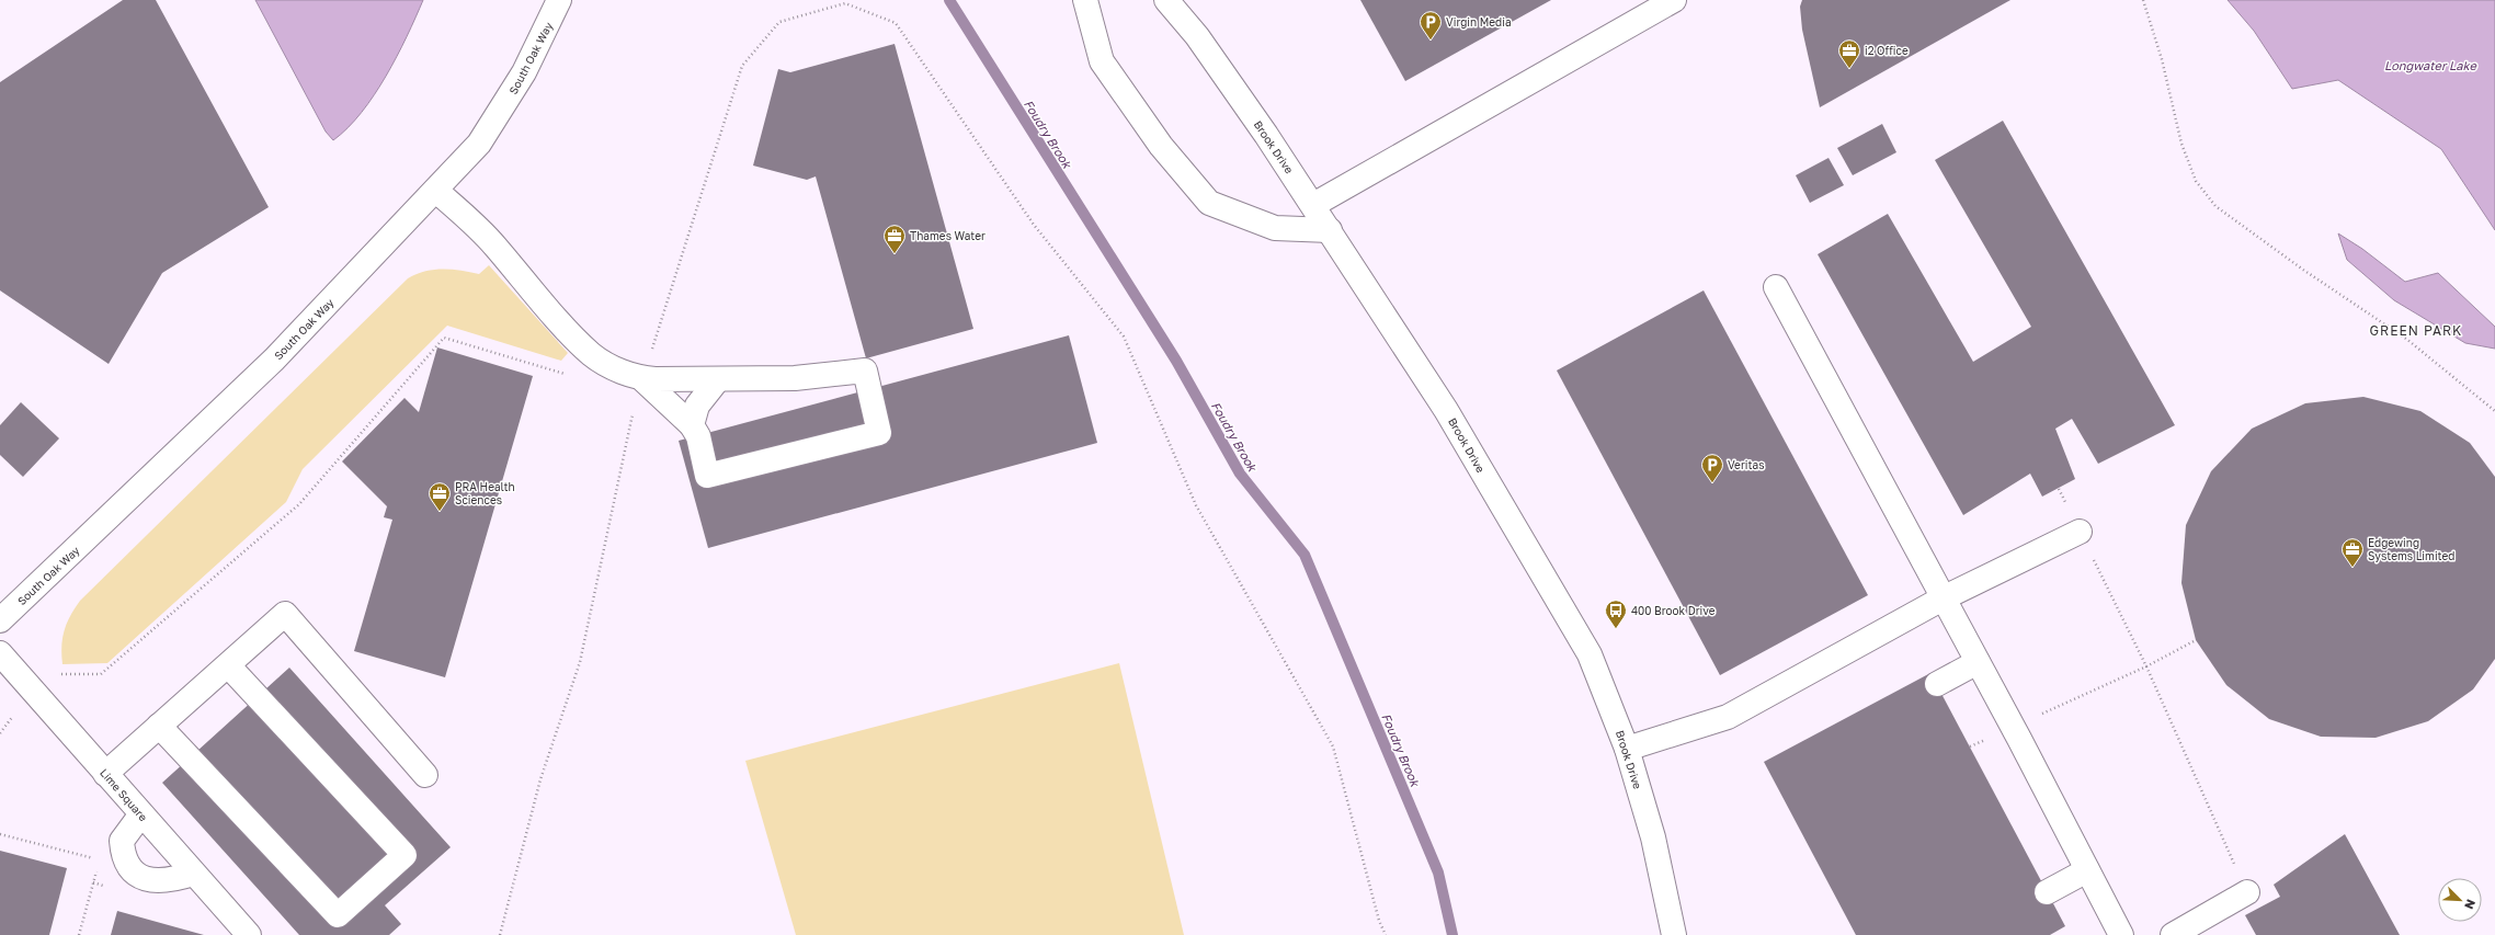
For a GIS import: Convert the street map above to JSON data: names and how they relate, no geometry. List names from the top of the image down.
{
  "streets": {
    "street": ["South Oak Way", "Brook Drive", "Lime Square"]
  },
  "districts": ["GREEN PARK"],
  "water": ["Longwater Lake", "Foudry Brook"],
  "places": {
    "parking": ["Virgin Media", "Veritas"],
    "office": [
      "i2 Office",
      "Thames Water",
      "PRA Health Sciences",
      "Edgewing Systems Limited"
    ],
    "bus stop": ["400 Brook Drive"]
  },
  "north": "bottom right"
}
